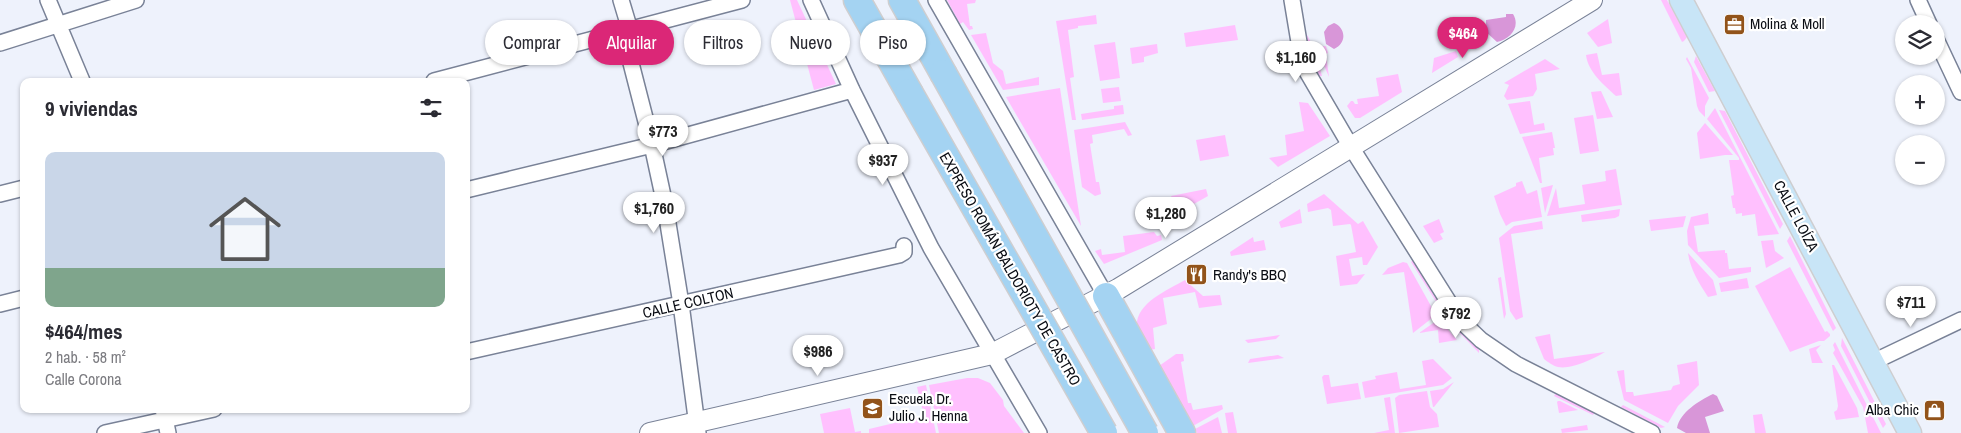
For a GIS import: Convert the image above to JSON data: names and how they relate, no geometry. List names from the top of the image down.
{
  "streets": {
    "highway": ["EXPRESO ROMÁN BALDORIOTY DE CASTRO"],
    "main road": ["CALLE LOÍZA"],
    "street": ["CALLE COLTON"]
  },
  "places": {
    "office": ["Molina & Moll"],
    "restaurant": ["Randy's BBQ"],
    "school or university": ["Escuela Dr. Julio J. Henna"],
    "shop": ["Alba Chic"]
  },
  "page": {
    "map_buttons": ["+", "−"],
    "price": [
      "$464",
      "$1,160",
      "$773",
      "$937",
      "$1,760",
      "$1,280",
      "$711",
      "$792",
      "$986"
    ],
    "chip": [
      "Comprar",
      "Alquilar",
      "Filtros",
      "Nuevo",
      "Piso"
    ],
    "heading": "9 viviendas",
    "list": [
      {
        "name": "$464/mes",
        "note": "2 hab. · 58 m² · Calle Corona"
      }
    ]
  }
}
